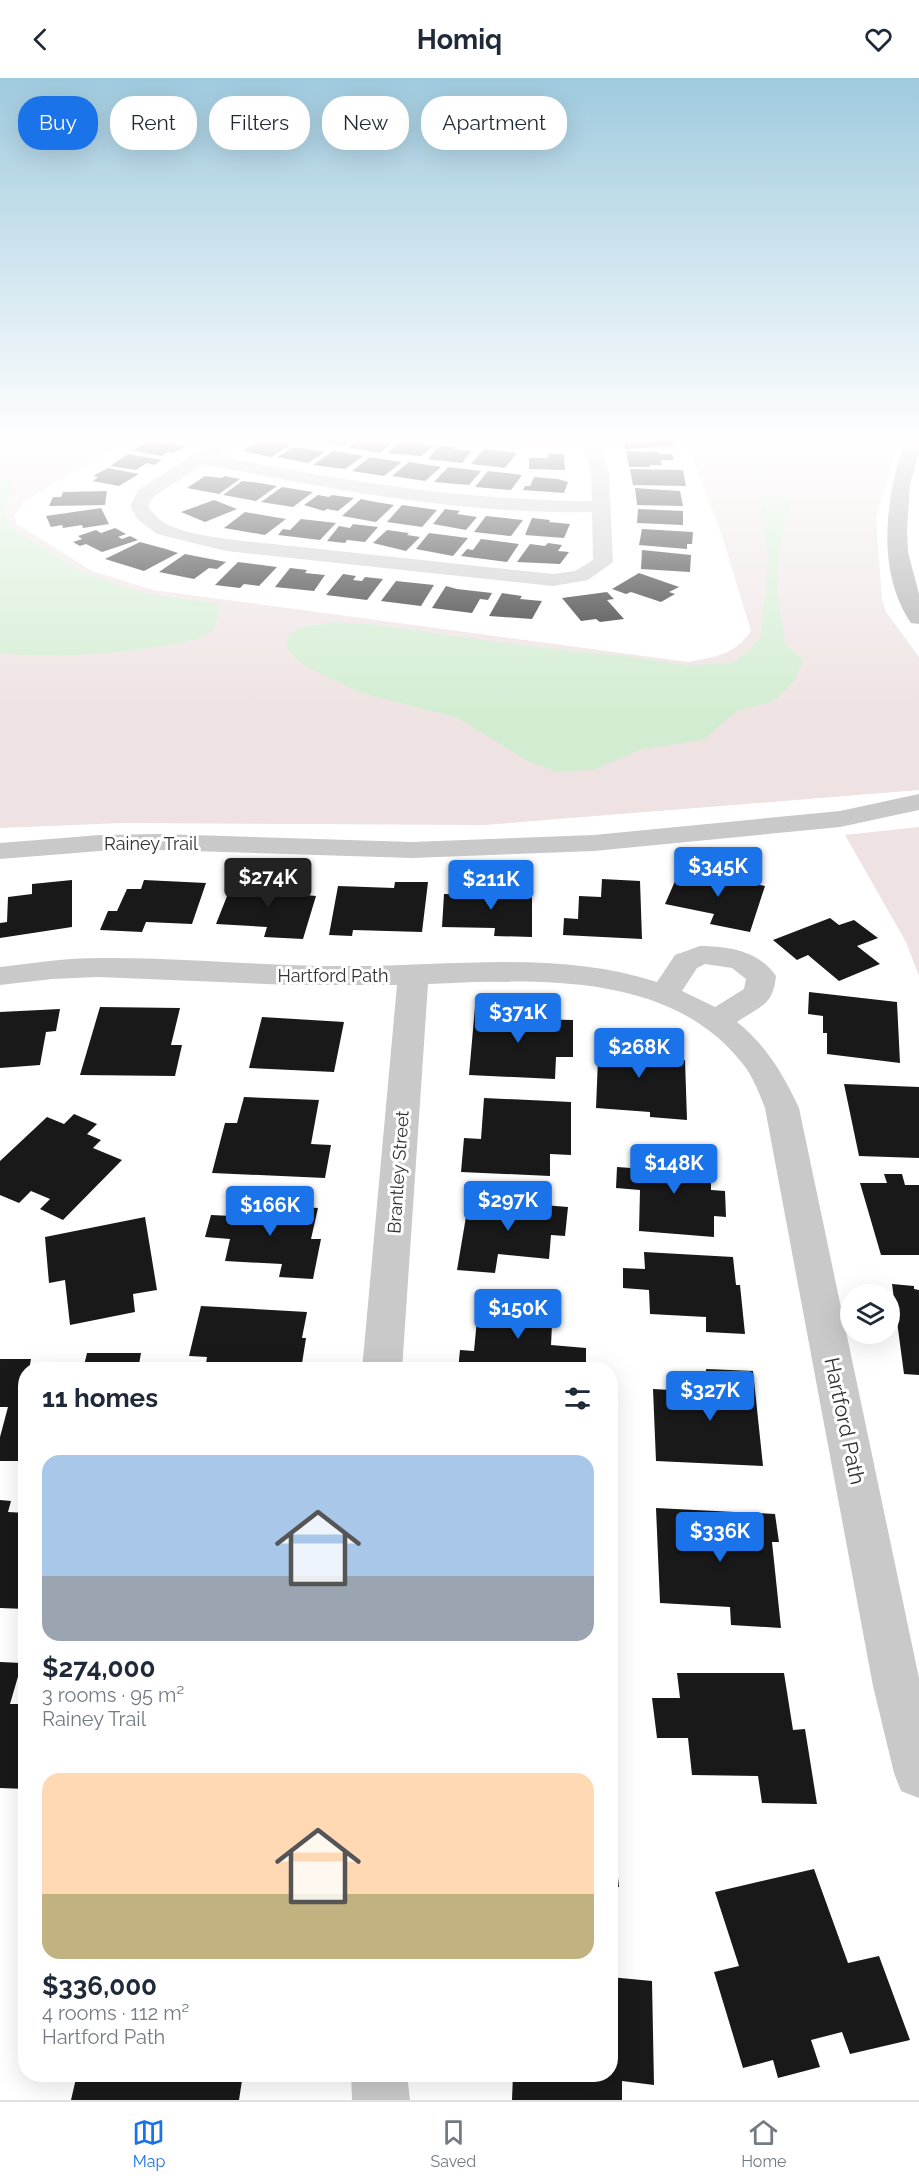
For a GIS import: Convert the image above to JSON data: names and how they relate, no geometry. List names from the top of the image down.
{
  "streets": {
    "street": ["Rainey Trail", "Hartford Path", "Brantley Street"]
  },
  "crossings": [
    ["Hartford Path", "Brantley Street"]
  ],
  "page": {
    "header": "Homiq",
    "chip": [
      "Buy",
      "Rent",
      "Filters",
      "New",
      "Apartment"
    ],
    "price": [
      "$345K",
      "$274K",
      "$211K",
      "$371K",
      "$268K",
      "$148K",
      "$297K",
      "$166K",
      "$150K",
      "$327K",
      "$336K"
    ],
    "heading": "11 homes",
    "list": [
      {
        "name": "$274,000",
        "note": "3 rooms · 95 m² · Rainey Trail"
      },
      {
        "name": "$336,000",
        "note": "4 rooms · 112 m² · Hartford Path"
      }
    ],
    "tabs": ["Map", "Saved", "Home"]
  }
}
